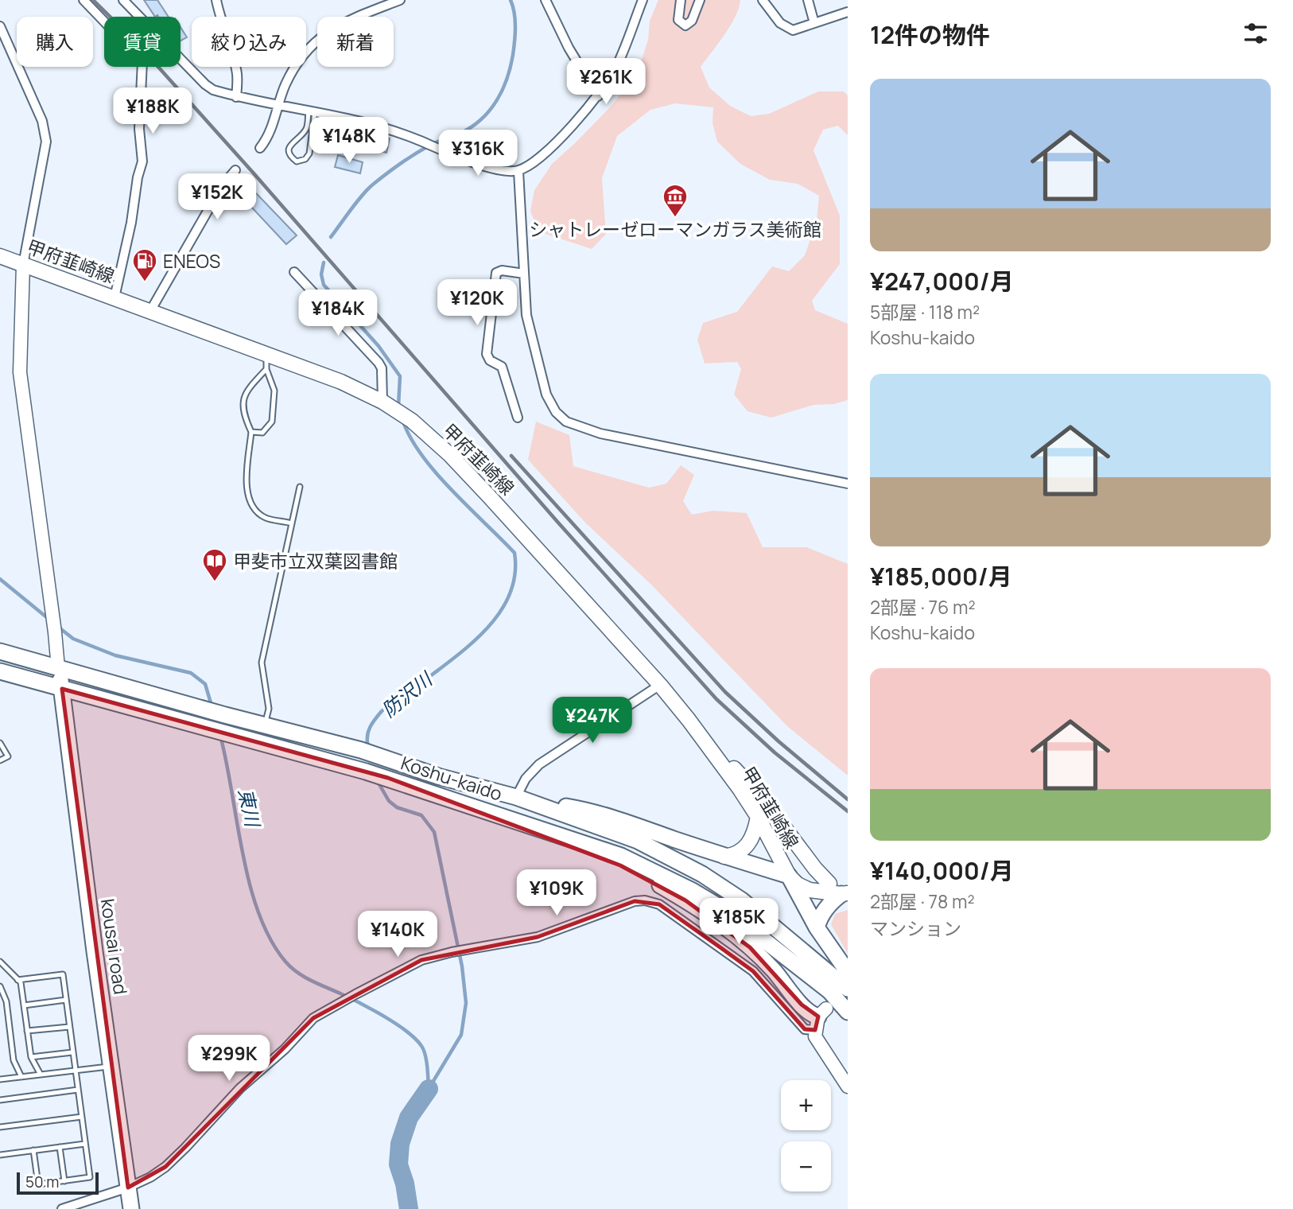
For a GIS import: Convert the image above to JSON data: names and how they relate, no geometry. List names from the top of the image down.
{
  "streets": {
    "highway": ["Koshu-kaido", "kousai road"],
    "main road": ["甲府韮崎線"]
  },
  "crossings": [
    ["Koshu-kaido", "kousai road"]
  ],
  "water": ["防沢川", "東川"],
  "places": {
    "museum": ["シャトレーゼローマンガラス美術館"],
    "fuel station": ["ENEOS"],
    "library": ["甲斐市立双葉図書館"]
  },
  "scale_bar": "50 m",
  "page": {
    "heading": "12件の物件",
    "chip": [
      "購入",
      "賃貸",
      "絞り込み",
      "新着"
    ],
    "price": [
      "¥261K",
      "¥188K",
      "¥148K",
      "¥316K",
      "¥152K",
      "¥120K",
      "¥184K",
      "¥247K",
      "¥109K",
      "¥185K",
      "¥140K",
      "¥299K"
    ],
    "list": [
      {
        "name": "¥247,000/月",
        "note": "5部屋 · 118 m² · Koshu-kaido"
      },
      {
        "name": "¥185,000/月",
        "note": "2部屋 · 76 m² · Koshu-kaido"
      },
      {
        "name": "¥140,000/月",
        "note": "2部屋 · 78 m² · マンション"
      }
    ],
    "map_buttons": ["+", "−"],
    "scale": "50 m"
  }
}
